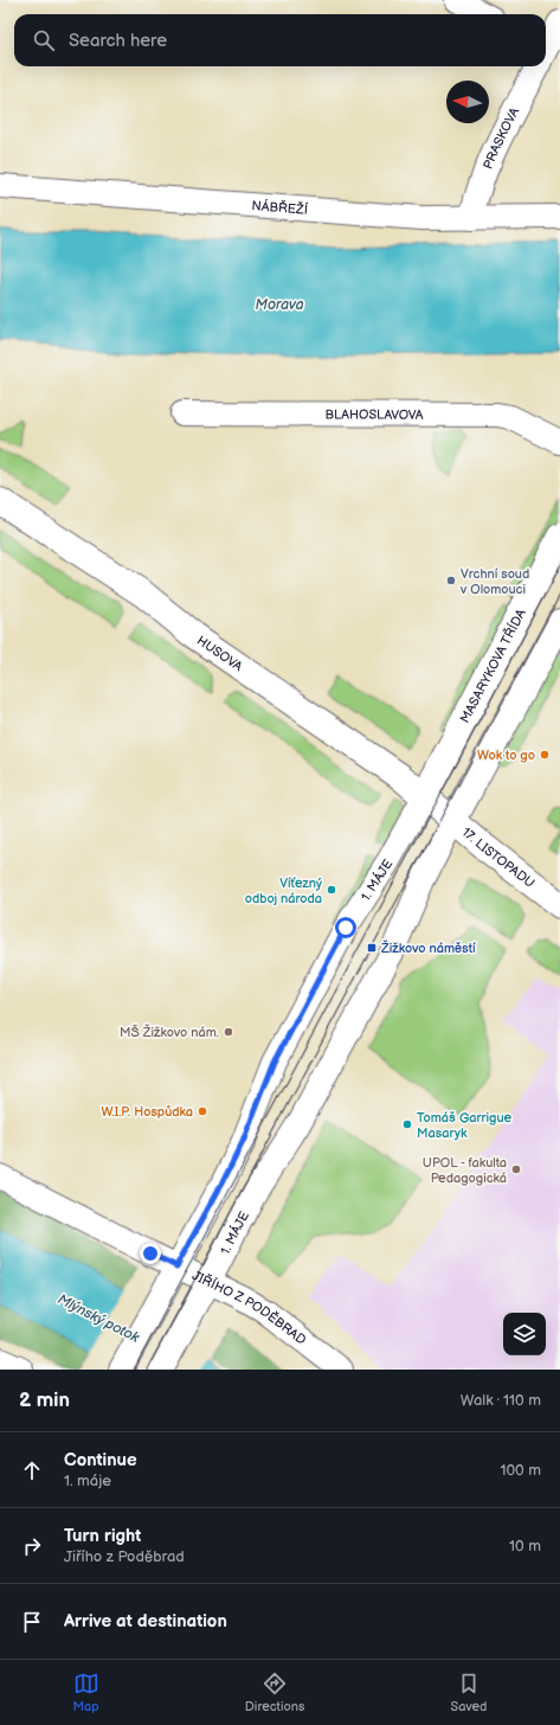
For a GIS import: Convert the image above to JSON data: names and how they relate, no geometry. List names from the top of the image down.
{
  "streets": {
    "street": [
      "PRASKOVA",
      "NÁBŘEŽÍ",
      "BLAHOSLAVOVA",
      "HUSOVA",
      "MASARYKOVA TŘÍDA",
      "17. LISTOPADU",
      "1. MÁJE",
      "JIŘÍHO Z PODĚBRAD"
    ]
  },
  "crossings": [
    ["PRASKOVA", "NÁBŘEŽÍ"],
    ["HUSOVA", "MASARYKOVA TŘÍDA"],
    ["HUSOVA", "17. LISTOPADU"],
    ["HUSOVA", "1. MÁJE"],
    ["MASARYKOVA TŘÍDA", "17. LISTOPADU"],
    ["MASARYKOVA TŘÍDA", "1. MÁJE"],
    ["17. LISTOPADU", "1. MÁJE"],
    ["1. MÁJE", "JIŘÍHO Z PODĚBRAD"]
  ],
  "water": ["Morava", "Mlýnský potok"],
  "places": {
    "other": [
      "Vrchní soud v Olomouci",
      "Wok to go",
      "Víťezný odboj národa",
      "MŠ Žižkovo nám.",
      "W.I.P. Hospůdka",
      "Tomáš Garrigue Masaryk",
      "UPOL - fakulta Pedagogická"
    ],
    "transit": ["Žižkovo náměstí"]
  },
  "north": "left",
  "page": {
    "search": "Search here",
    "heading": ["2 min", "Walk · 110 m"],
    "list": [
      ["Continue", "1. máje", "100 m"],
      ["Turn right", "Jiřího z Poděbrad", "10 m"],
      "Arrive at destination"
    ],
    "nav": ["Map", "Directions", "Saved"]
  }
}
